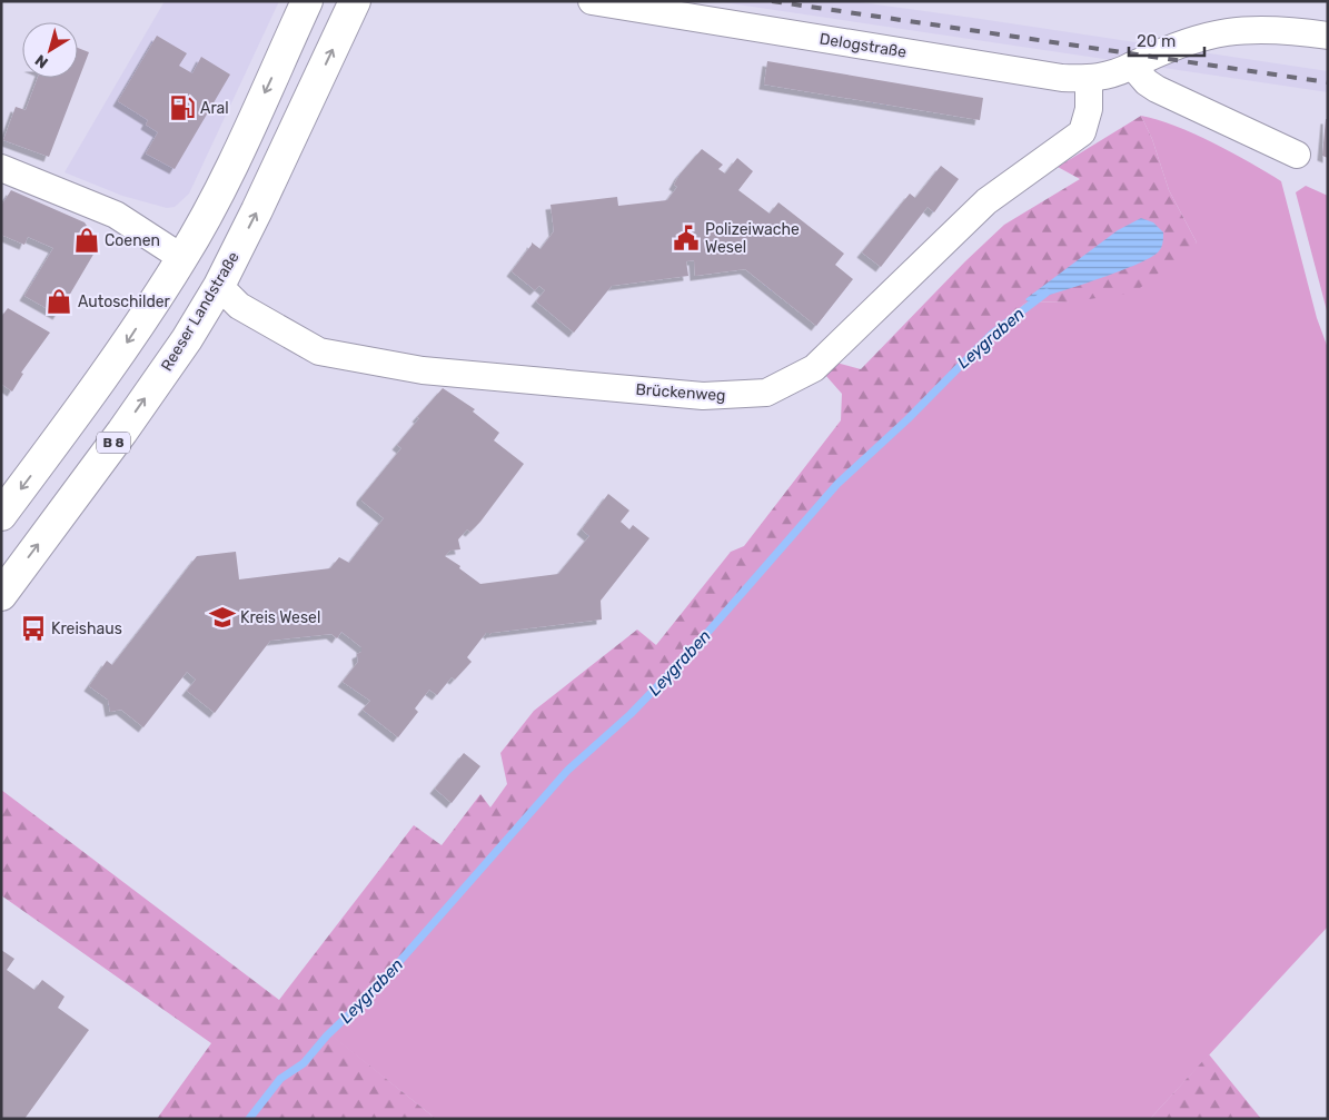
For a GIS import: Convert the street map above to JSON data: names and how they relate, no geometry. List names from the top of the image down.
{
  "streets": {
    "main road": ["Reeser Landstraße", "B 8"],
    "street": ["Delogstraße", "Brückenweg"]
  },
  "crossings": [
    ["Delogstraße", "Brückenweg"],
    ["Reeser Landstraße", "Brückenweg"]
  ],
  "water": ["Leygraben"],
  "places": {
    "fuel station": ["Aral"],
    "public building": ["Polizeiwache Wesel"],
    "shop": ["Coenen", "Autoschilder"],
    "school or university": ["Kreis Wesel"],
    "bus stop": ["Kreishaus"]
  },
  "scale_bar": "20 m",
  "north": "bottom left"
}
